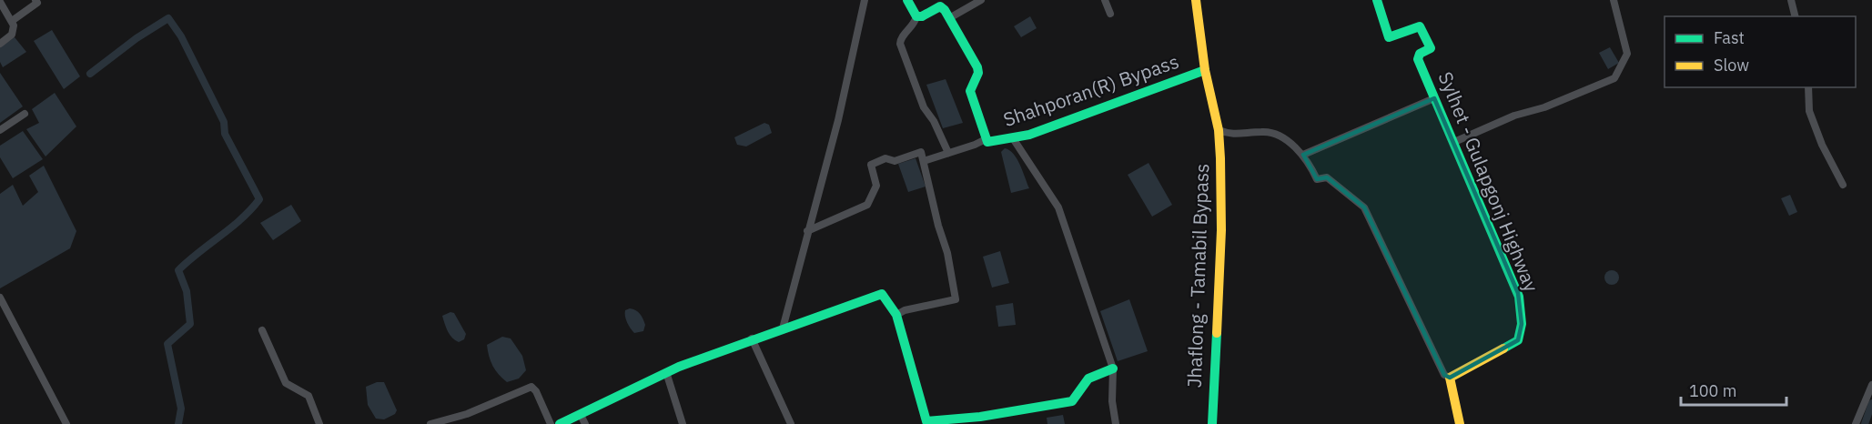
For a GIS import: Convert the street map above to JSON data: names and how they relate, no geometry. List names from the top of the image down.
{
  "streets": {
    "main road": ["Shahporan(R) Bypass", "Sylhet - Gulapgonj Highway", "Jhaflong - Tamabil Bypass"]
  },
  "crossings": [
    ["Shahporan(R) Bypass", "Jhaflong - Tamabil Bypass"]
  ],
  "legend": ["Fast", "Slow"],
  "scale_bar": "100 m"
}
